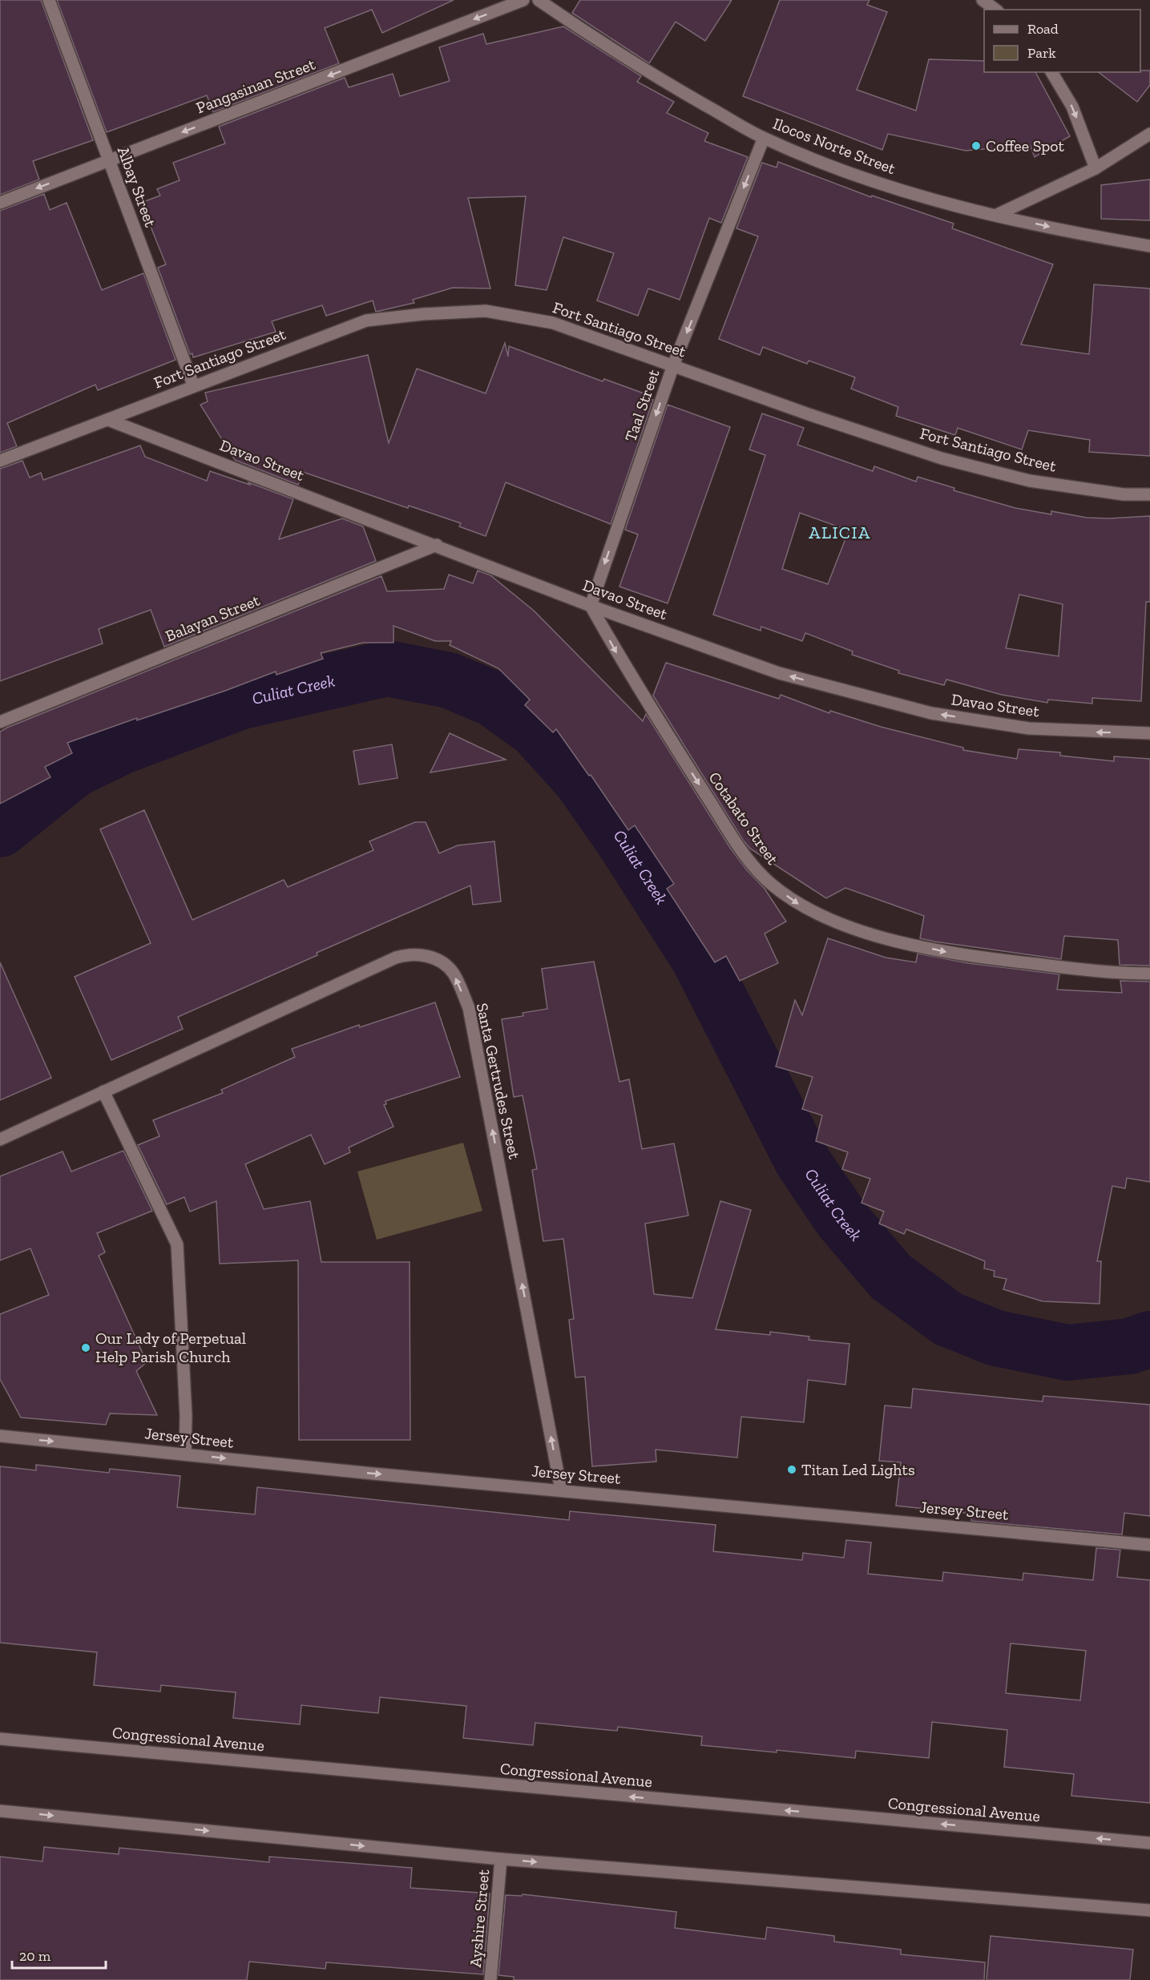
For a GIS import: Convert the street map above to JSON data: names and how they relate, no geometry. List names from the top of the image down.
{
  "streets": {
    "street": [
      "Pangasinan Street",
      "Ilocos Norte Street",
      "Albay Street",
      "Fort Santiago Street",
      "Taal Street",
      "Davao Street",
      "Balayan Street",
      "Cotabato Street",
      "Santa Gertrudes Street",
      "Jersey Street",
      "Congressional Avenue",
      "Ayshire Street"
    ]
  },
  "crossings": [
    ["Pangasinan Street", "Albay Street"],
    ["Ilocos Norte Street", "Taal Street"],
    ["Albay Street", "Fort Santiago Street"],
    ["Fort Santiago Street", "Taal Street"],
    ["Fort Santiago Street", "Davao Street"],
    ["Taal Street", "Davao Street"],
    ["Taal Street", "Cotabato Street"],
    ["Davao Street", "Balayan Street"],
    ["Davao Street", "Cotabato Street"],
    ["Santa Gertrudes Street", "Jersey Street"]
  ],
  "one_way": [
    "Pangasinan Street",
    "Taal Street",
    "Davao Street",
    "Cotabato Street",
    "Jersey Street"
  ],
  "districts": ["ALICIA"],
  "water": ["Culiat Creek"],
  "places": ["Coffee Spot", "Our Lady of Perpetual Help Parish Church", "Titan Led Lights"],
  "legend": ["Road", "Park"],
  "scale_bar": "20 m"
}
